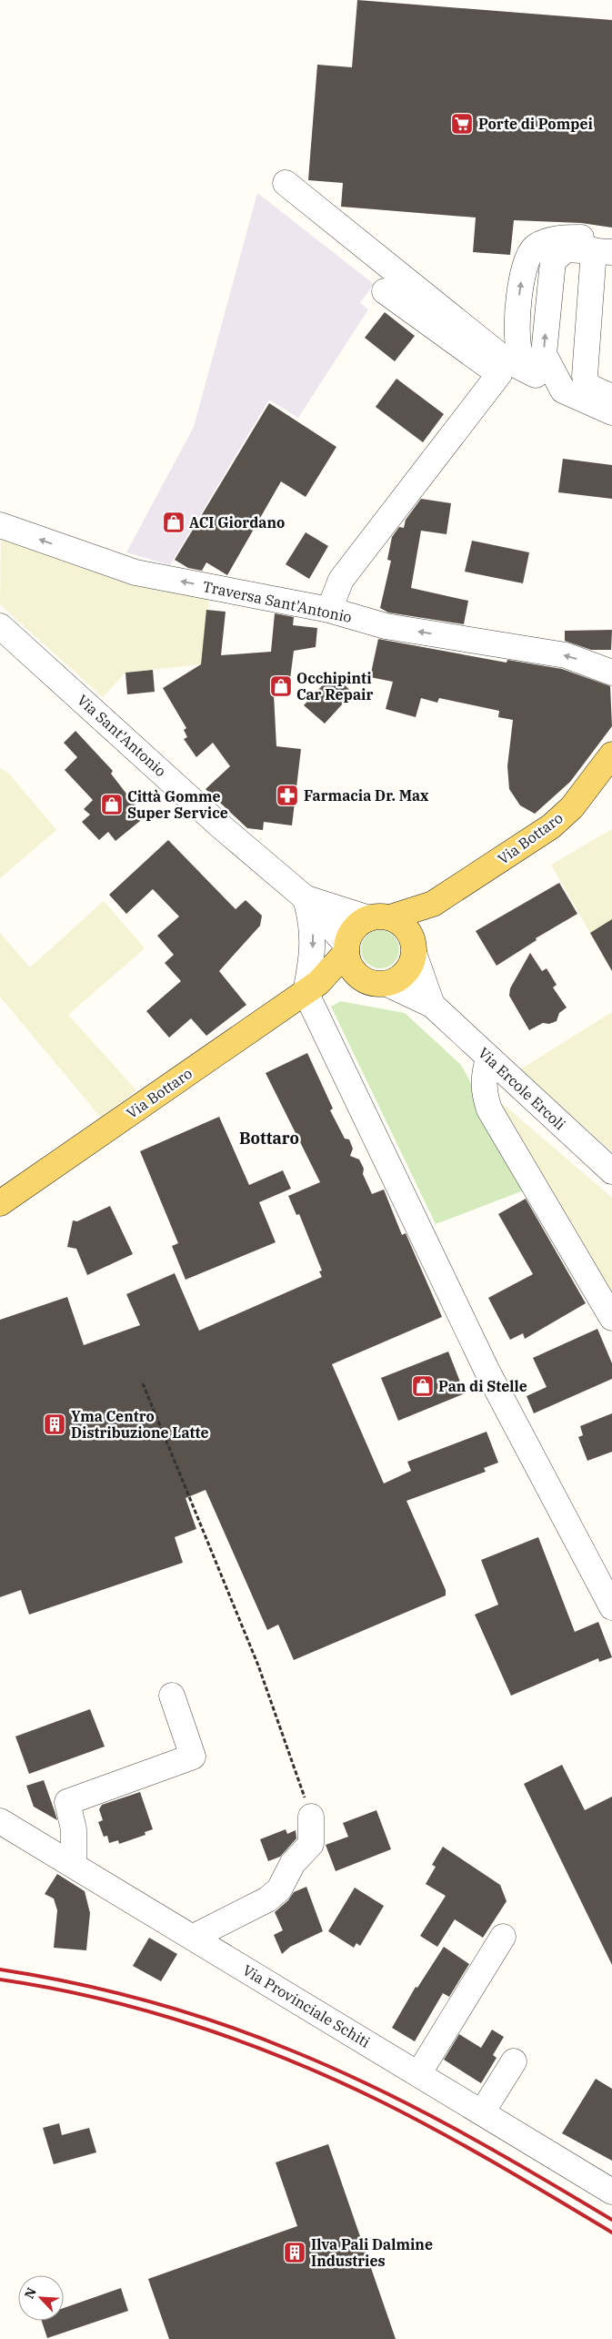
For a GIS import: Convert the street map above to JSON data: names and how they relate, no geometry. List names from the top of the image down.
{
  "streets": {
    "main road": ["Via Bottaro"],
    "street": [
      "Traversa Sant'Antonio",
      "Via Sant'Antonio",
      "Via Ercole Ercoli",
      "Via Provinciale Schiti"
    ]
  },
  "crossings": [
    ["Via Sant'Antonio", "Via Bottaro"],
    ["Via Sant'Antonio", "Via Ercole Ercoli"],
    ["Via Bottaro", "Via Ercole Ercoli"]
  ],
  "one_way": ["Traversa Sant'Antonio"],
  "districts": ["Bottaro"],
  "places": {
    "supermarket": ["Porte di Pompei"],
    "shop": [
      "ACI Giordano",
      "Occhipinti Car Repair",
      "Città Gomme Super Service",
      "Pan di Stelle"
    ],
    "pharmacy": ["Farmacia Dr. Max"],
    "building": ["Yma Centro Distribuzione Latte", "Ilva Pali Dalmine Industries"]
  },
  "north": "top left"
}
